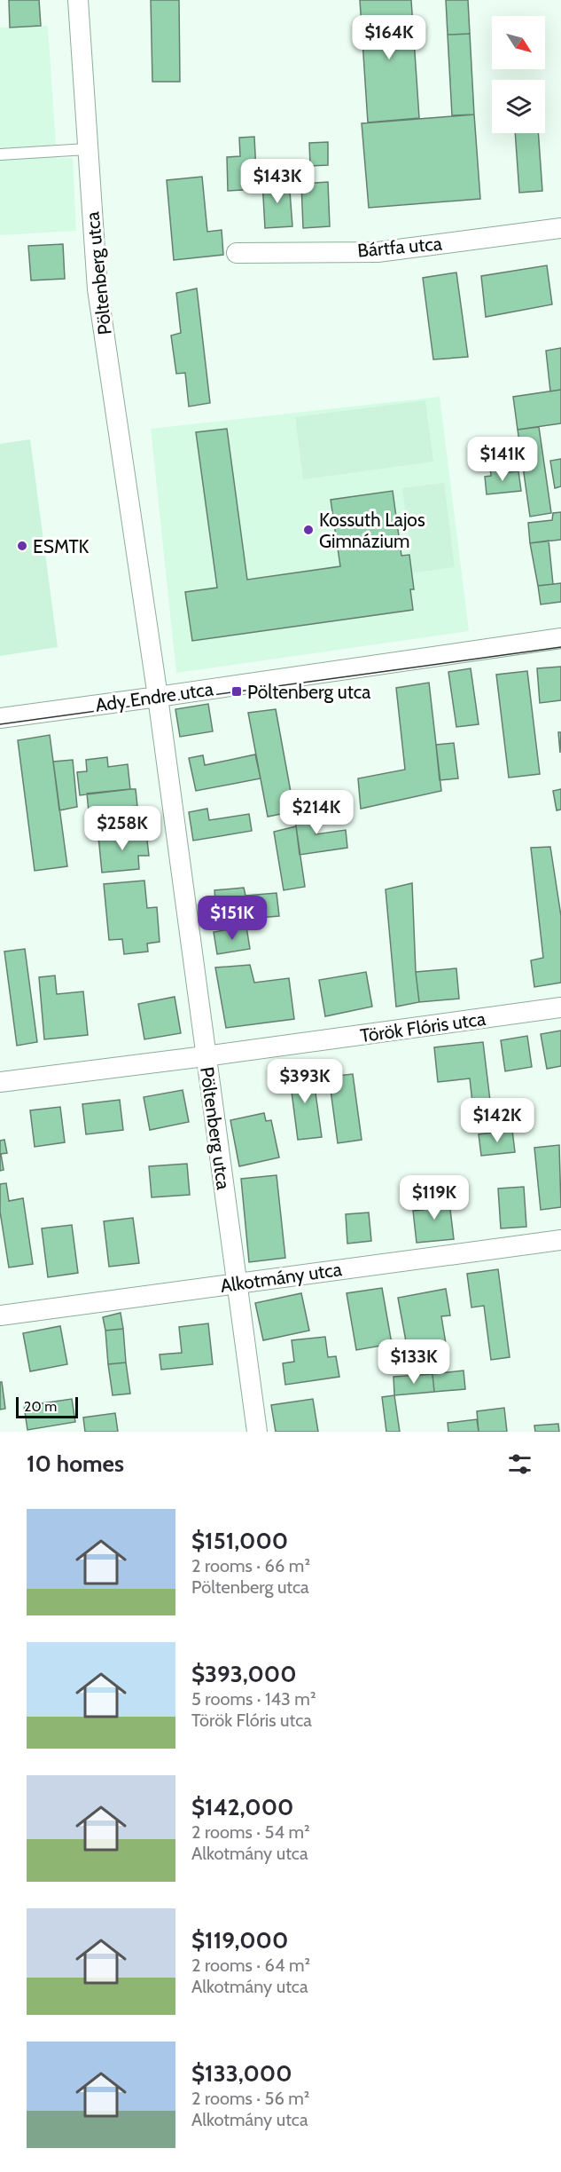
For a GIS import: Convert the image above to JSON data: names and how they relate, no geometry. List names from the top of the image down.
{
  "streets": {
    "street": [
      "Bártfa utca",
      "Pöltenberg utca",
      "Ady Endre utca",
      "Török Flóris utca",
      "Alkotmány utca"
    ]
  },
  "crossings": [
    ["Pöltenberg utca", "Ady Endre utca"],
    ["Pöltenberg utca", "Török Flóris utca"],
    ["Pöltenberg utca", "Alkotmány utca"]
  ],
  "places": {
    "other": ["Kossuth Lajos Gimnázium", "ESMTK"],
    "transit": ["Pöltenberg utca"]
  },
  "scale_bar": "20 m",
  "north": "bottom right",
  "page": {
    "price": [
      "$164K",
      "$143K",
      "$141K",
      "$214K",
      "$258K",
      "$151K",
      "$393K",
      "$142K",
      "$119K",
      "$133K"
    ],
    "scale": "20 m",
    "heading": "10 homes",
    "list": [
      {
        "name": "$151,000",
        "note": "2 rooms · 66 m² · Pöltenberg utca"
      },
      {
        "name": "$393,000",
        "note": "5 rooms · 143 m² · Török Flóris utca"
      },
      {
        "name": "$142,000",
        "note": "2 rooms · 54 m² · Alkotmány utca"
      },
      {
        "name": "$119,000",
        "note": "2 rooms · 64 m² · Alkotmány utca"
      },
      {
        "name": "$133,000",
        "note": "2 rooms · 56 m² · Alkotmány utca"
      }
    ]
  }
}
